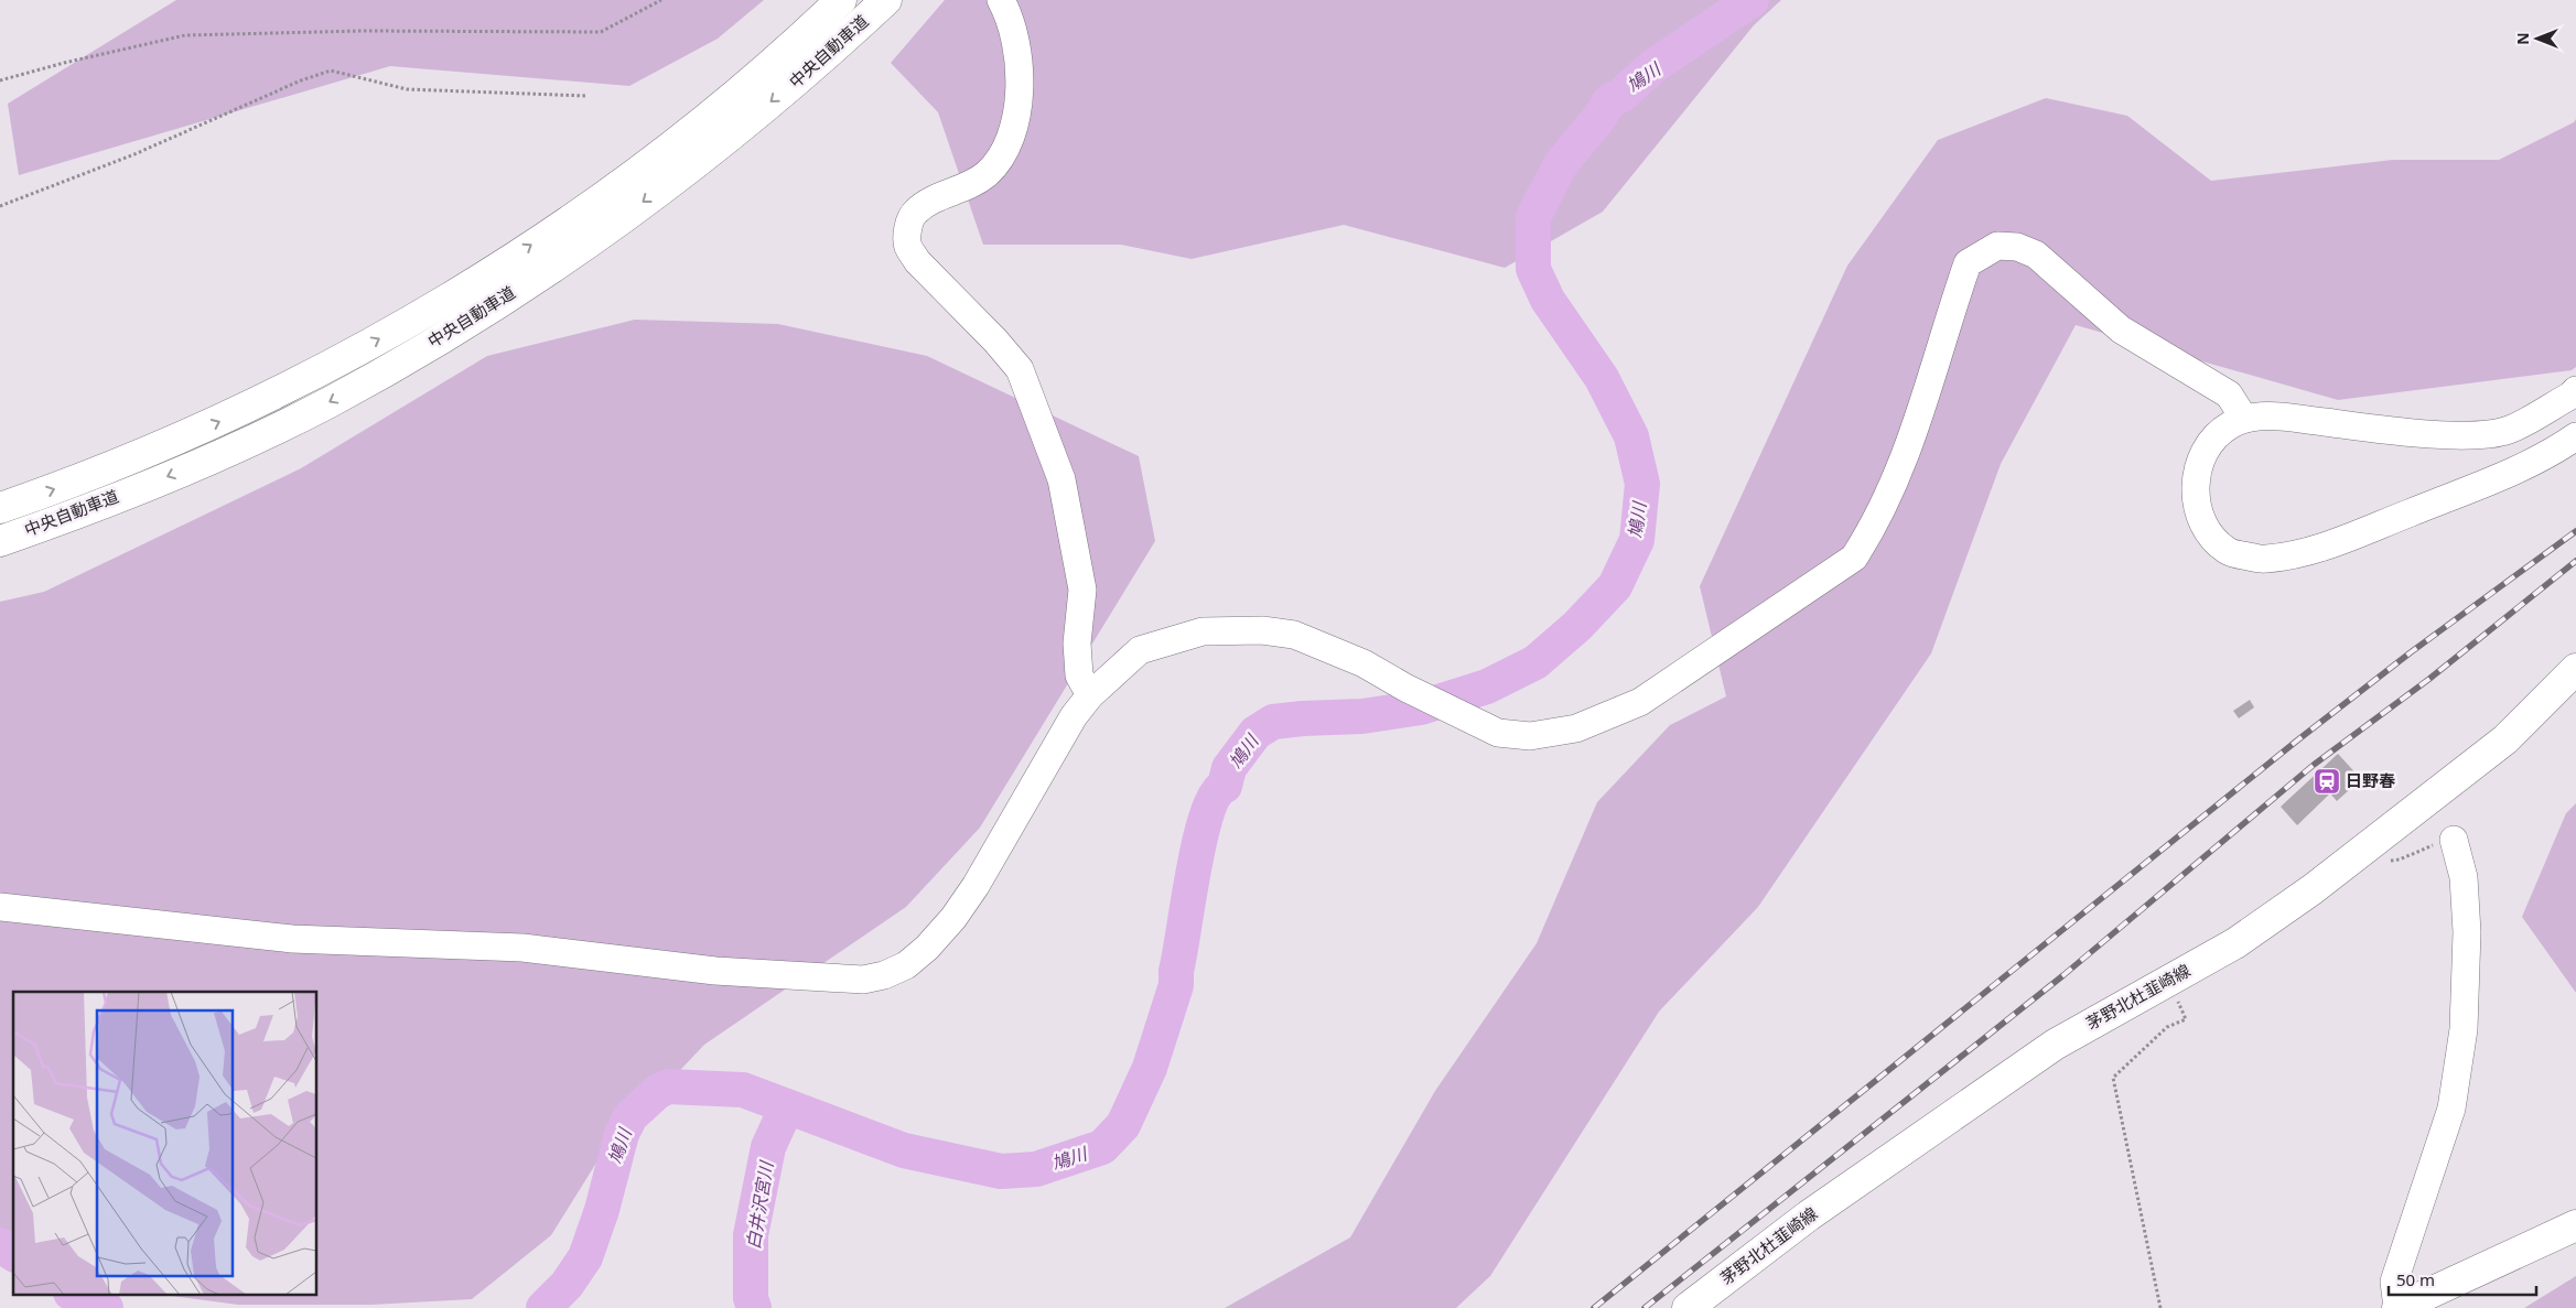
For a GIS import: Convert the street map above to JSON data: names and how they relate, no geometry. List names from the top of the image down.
{
  "streets": {
    "main road": ["中央自動車道", "茅野北杜韮崎線"]
  },
  "water": ["鳩川", "白井沢宮川"],
  "places": {
    "station": ["日野春"]
  },
  "scale_bar": "50 m",
  "north": "left"
}
